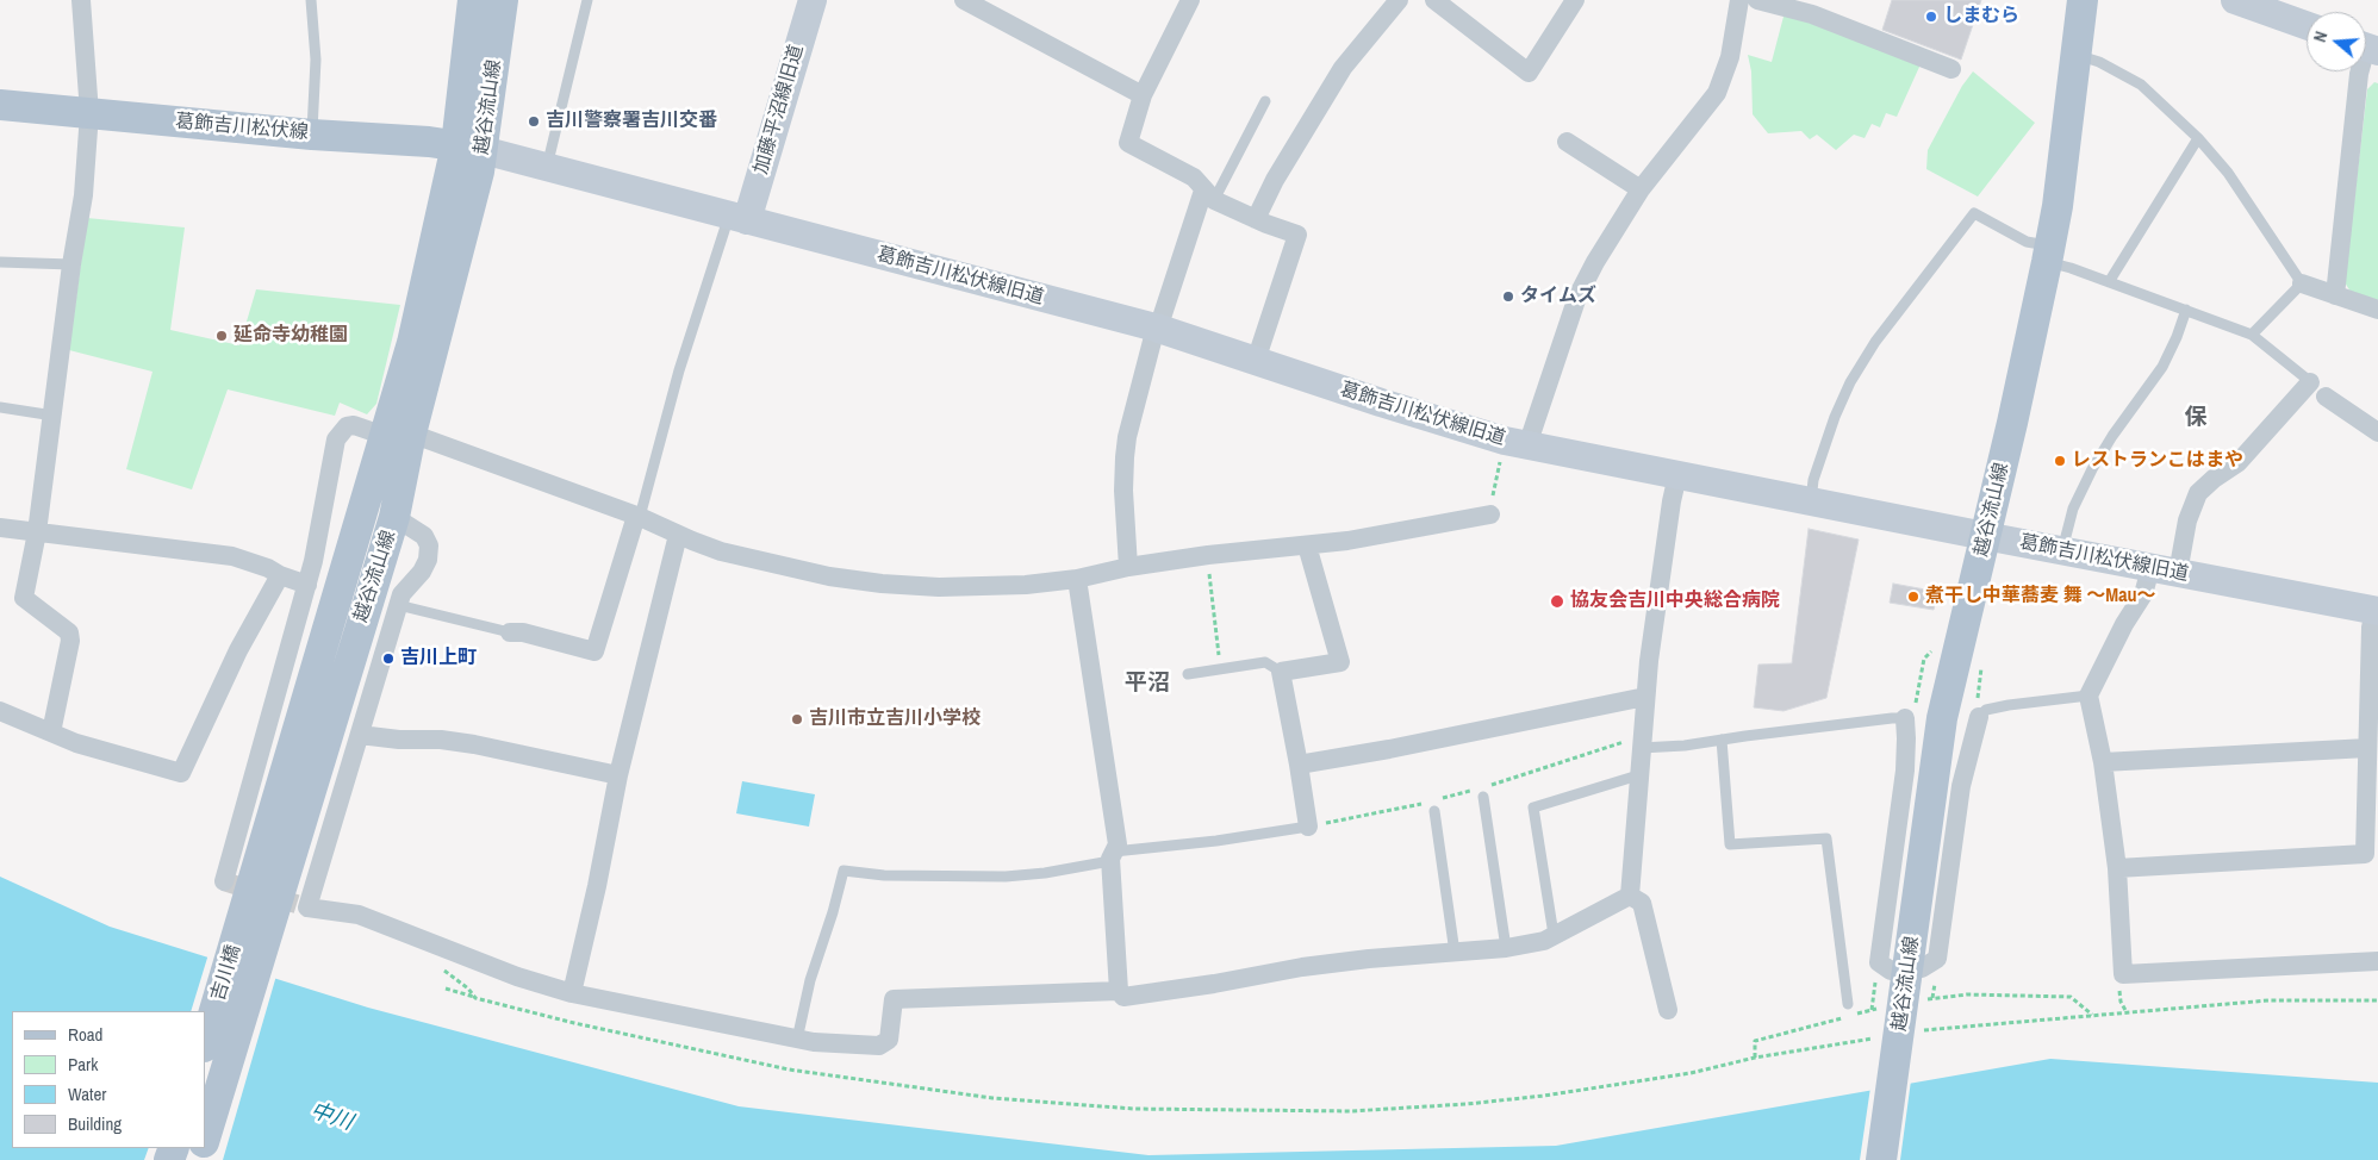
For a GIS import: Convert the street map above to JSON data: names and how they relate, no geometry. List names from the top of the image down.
{
  "streets": {
    "main road": ["越谷流山線", "葛飾吉川松伏線", "吉川橋"],
    "street": ["加藤平沼線旧道", "葛飾吉川松伏線旧道"]
  },
  "crossings": [
    ["越谷流山線", "葛飾吉川松伏線"],
    ["越谷流山線", "葛飾吉川松伏線旧道"],
    ["越谷流山線", "吉川橋"],
    ["加藤平沼線旧道", "葛飾吉川松伏線旧道"],
    ["葛飾吉川松伏線", "葛飾吉川松伏線旧道"]
  ],
  "districts": ["保", "平沼"],
  "water": ["中川"],
  "places": [
    "しまむら",
    "吉川警察署吉川交番",
    "タイムズ",
    "延命寺幼稚園",
    "レストランこはまや",
    "煮干し中華蕎麦 舞 〜Mau〜",
    "協友会吉川中央総合病院",
    "吉川上町",
    "吉川市立吉川小学校"
  ],
  "legend": [
    "Road",
    "Park",
    "Water",
    "Building"
  ],
  "north": "left"
}
